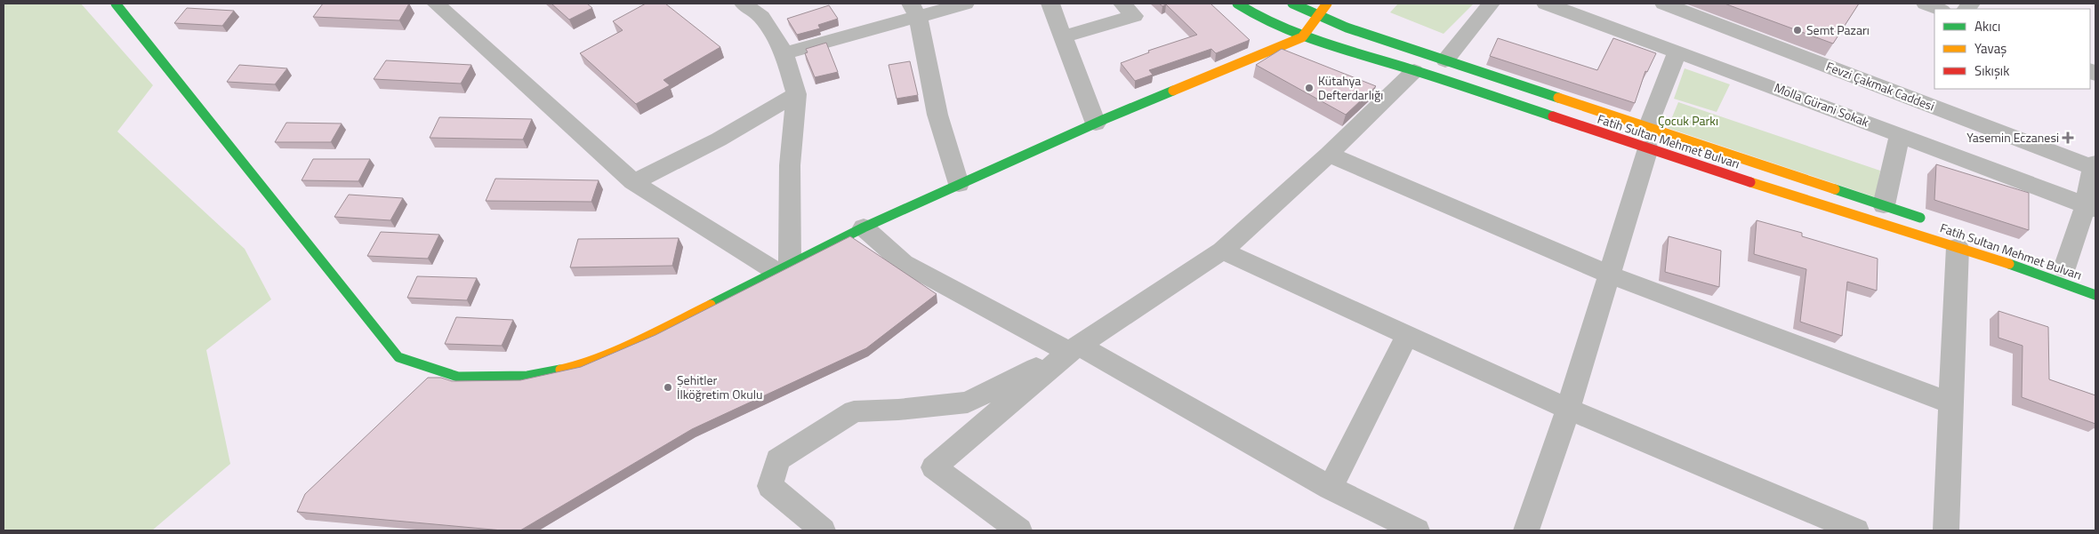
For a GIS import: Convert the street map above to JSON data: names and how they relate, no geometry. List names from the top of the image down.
{
  "streets": {
    "street": ["Fevzi Çakmak Caddesi", "Molla Gürani Sokak", "Fatih Sultan Mehmet Bulvarı"]
  },
  "parks": ["Çocuk Parkı"],
  "places": {
    "other": ["Semt Pazarı", "Kütahya Defterdarlığı", "Şehitler İlköğretim Okulu"],
    "health": ["Yasemin Eczanesi"]
  },
  "legend": ["Akıcı", "Yavaş", "Sıkışık"]
}
